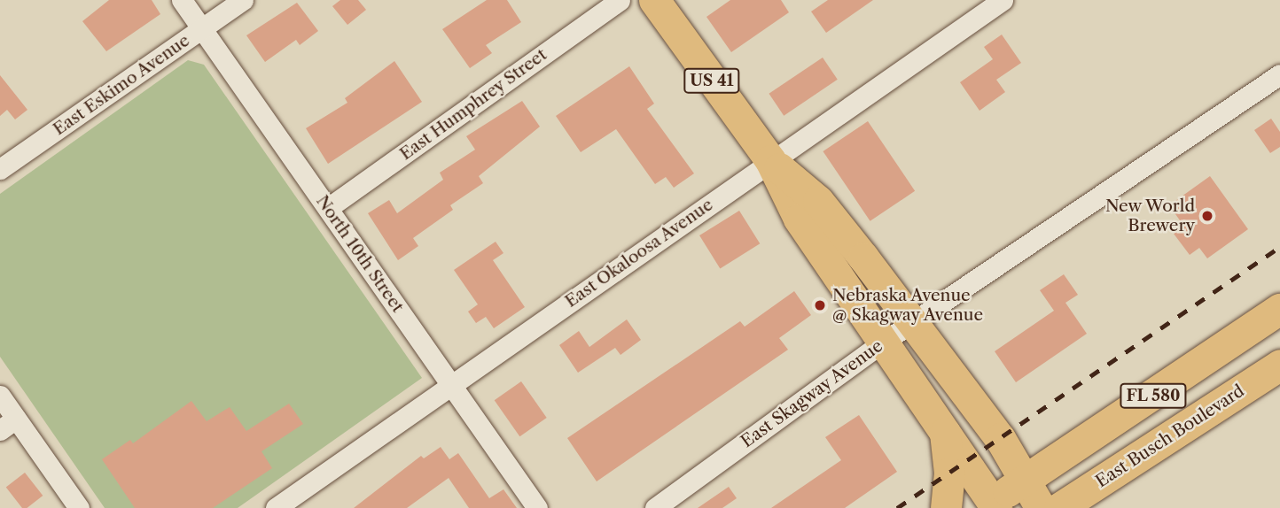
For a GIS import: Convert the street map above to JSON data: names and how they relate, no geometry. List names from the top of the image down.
{
  "streets": {
    "main road": ["US 41", "FL 580", "East Busch Boulevard"],
    "street": [
      "East Eskimo Avenue",
      "East Humphrey Street",
      "East Okaloosa Avenue",
      "North 10th Street",
      "East Skagway Avenue"
    ]
  },
  "crossings": [
    ["US 41", "East Okaloosa Avenue"],
    ["US 41", "East Skagway Avenue"],
    ["US 41", "FL 580"],
    ["East Eskimo Avenue", "North 10th Street"],
    ["East Humphrey Street", "North 10th Street"],
    ["East Okaloosa Avenue", "North 10th Street"]
  ],
  "places": ["New World Brewery", "Nebraska Avenue @ Skagway Avenue"]
}
